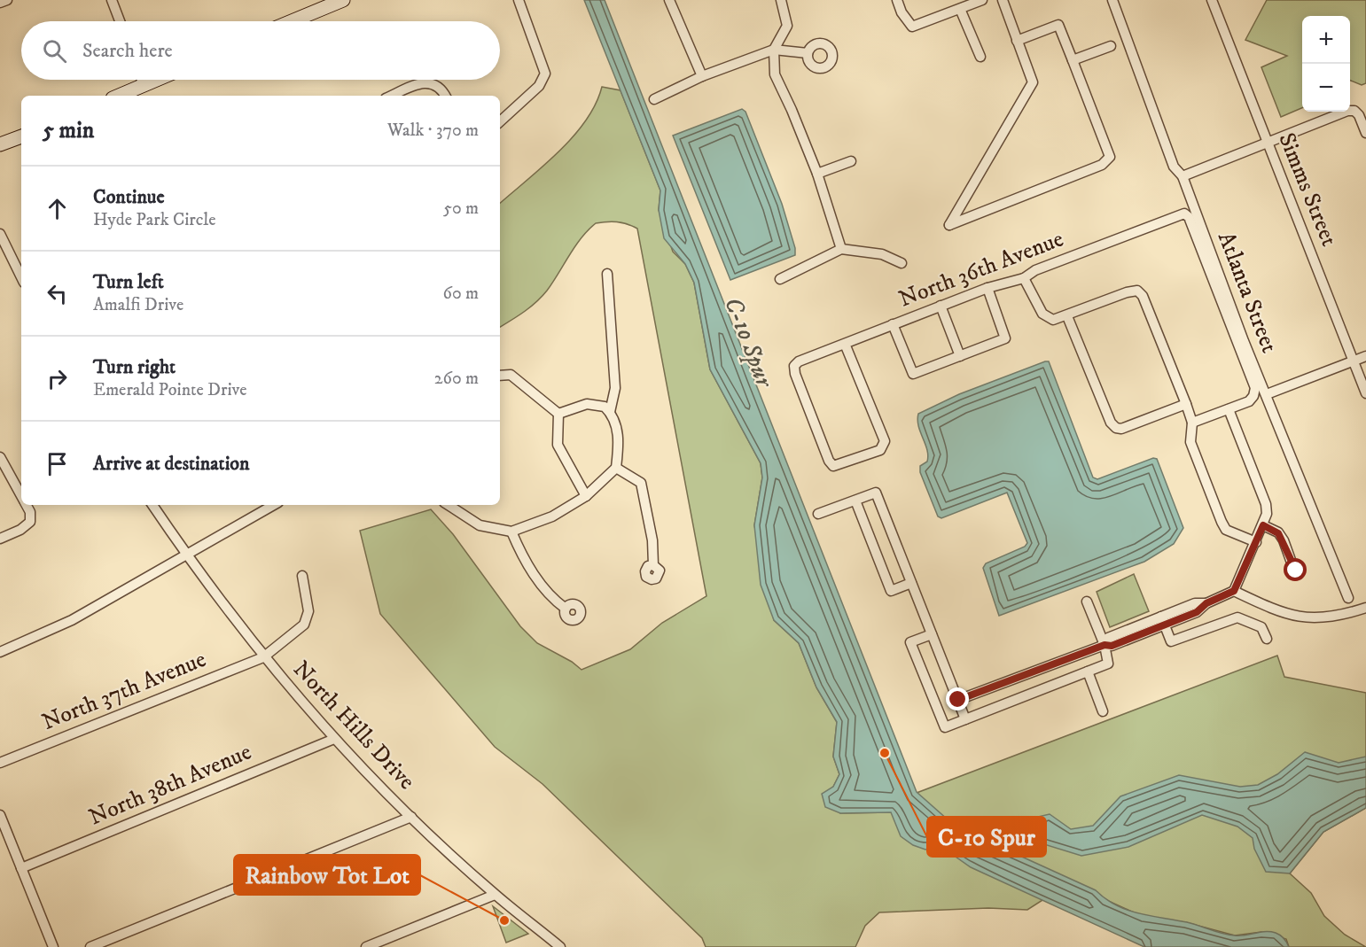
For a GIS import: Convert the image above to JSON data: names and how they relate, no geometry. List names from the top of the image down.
{
  "streets": {
    "street": [
      "Simms Street",
      "North 36th Avenue",
      "Atlanta Street",
      "North 37th Avenue",
      "North Hills Drive",
      "North 38th Avenue"
    ]
  },
  "crossings": [
    ["North 37th Avenue", "North Hills Drive"],
    ["North Hills Drive", "North 38th Avenue"]
  ],
  "water": ["C-10 Spur"],
  "places": ["C-10 Spur", "Rainbow Tot Lot"],
  "page": {
    "map_buttons": ["+", "−"],
    "search": "Search here",
    "heading": ["5 min", "Walk · 370 m"],
    "list": [
      ["Continue", "Hyde Park Circle", "50 m"],
      ["Turn left", "Amalfi Drive", "60 m"],
      ["Turn right", "Emerald Pointe Drive", "260 m"],
      "Arrive at destination"
    ]
  }
}
